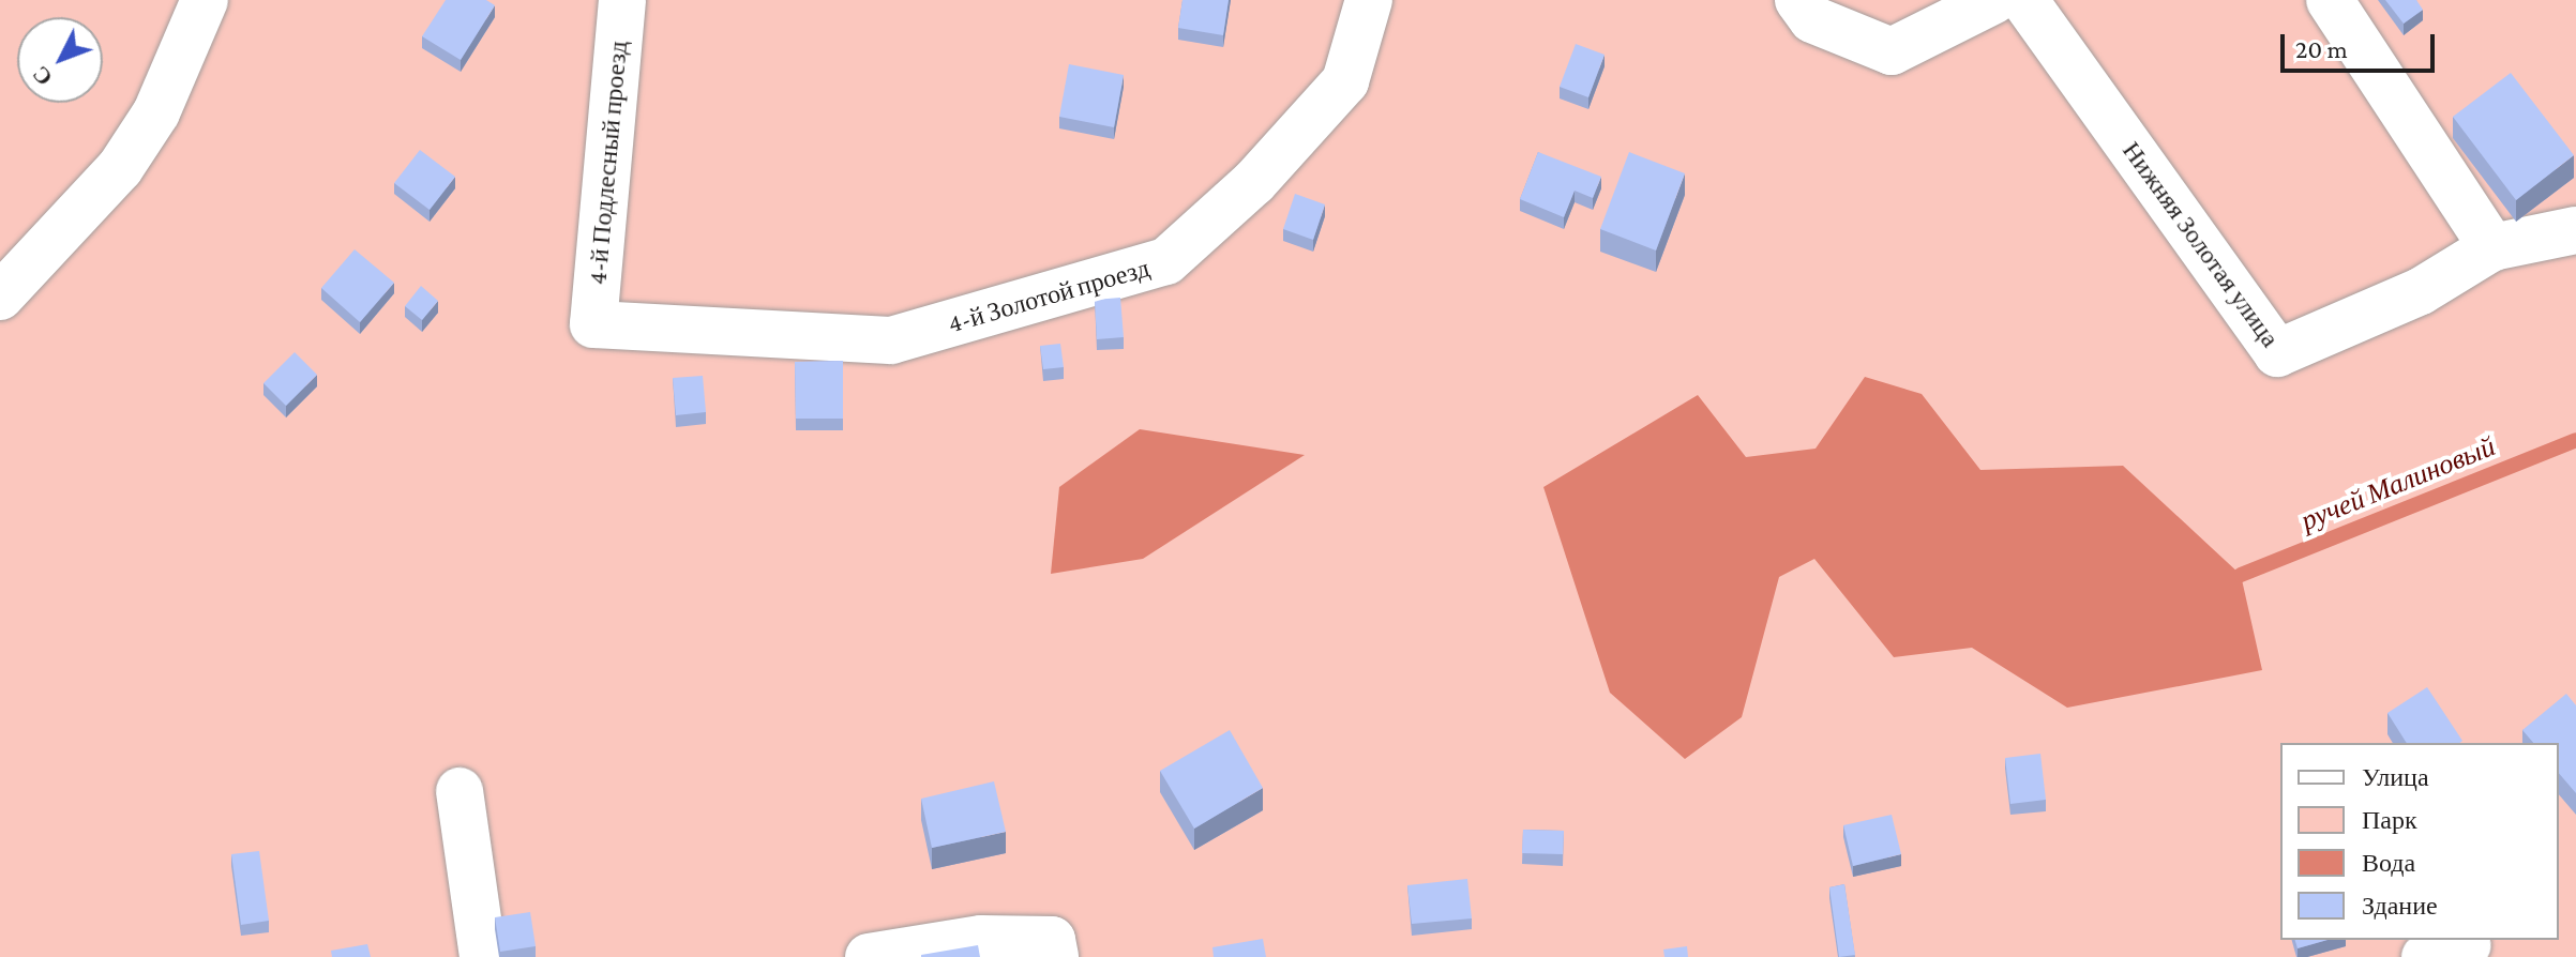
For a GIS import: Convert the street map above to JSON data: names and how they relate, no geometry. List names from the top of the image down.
{
  "streets": {
    "lane": ["4-й Подлесный проезд", "Нижняя Золотая улица", "4-й Золотой проезд"]
  },
  "crossings": [
    ["4-й Подлесный проезд", "4-й Золотой проезд"]
  ],
  "water": ["ручей Малиновый"],
  "legend": [
    "Улица",
    "Парк",
    "Вода",
    "Здание"
  ],
  "scale_bar": "20 m",
  "north": "bottom left"
}
